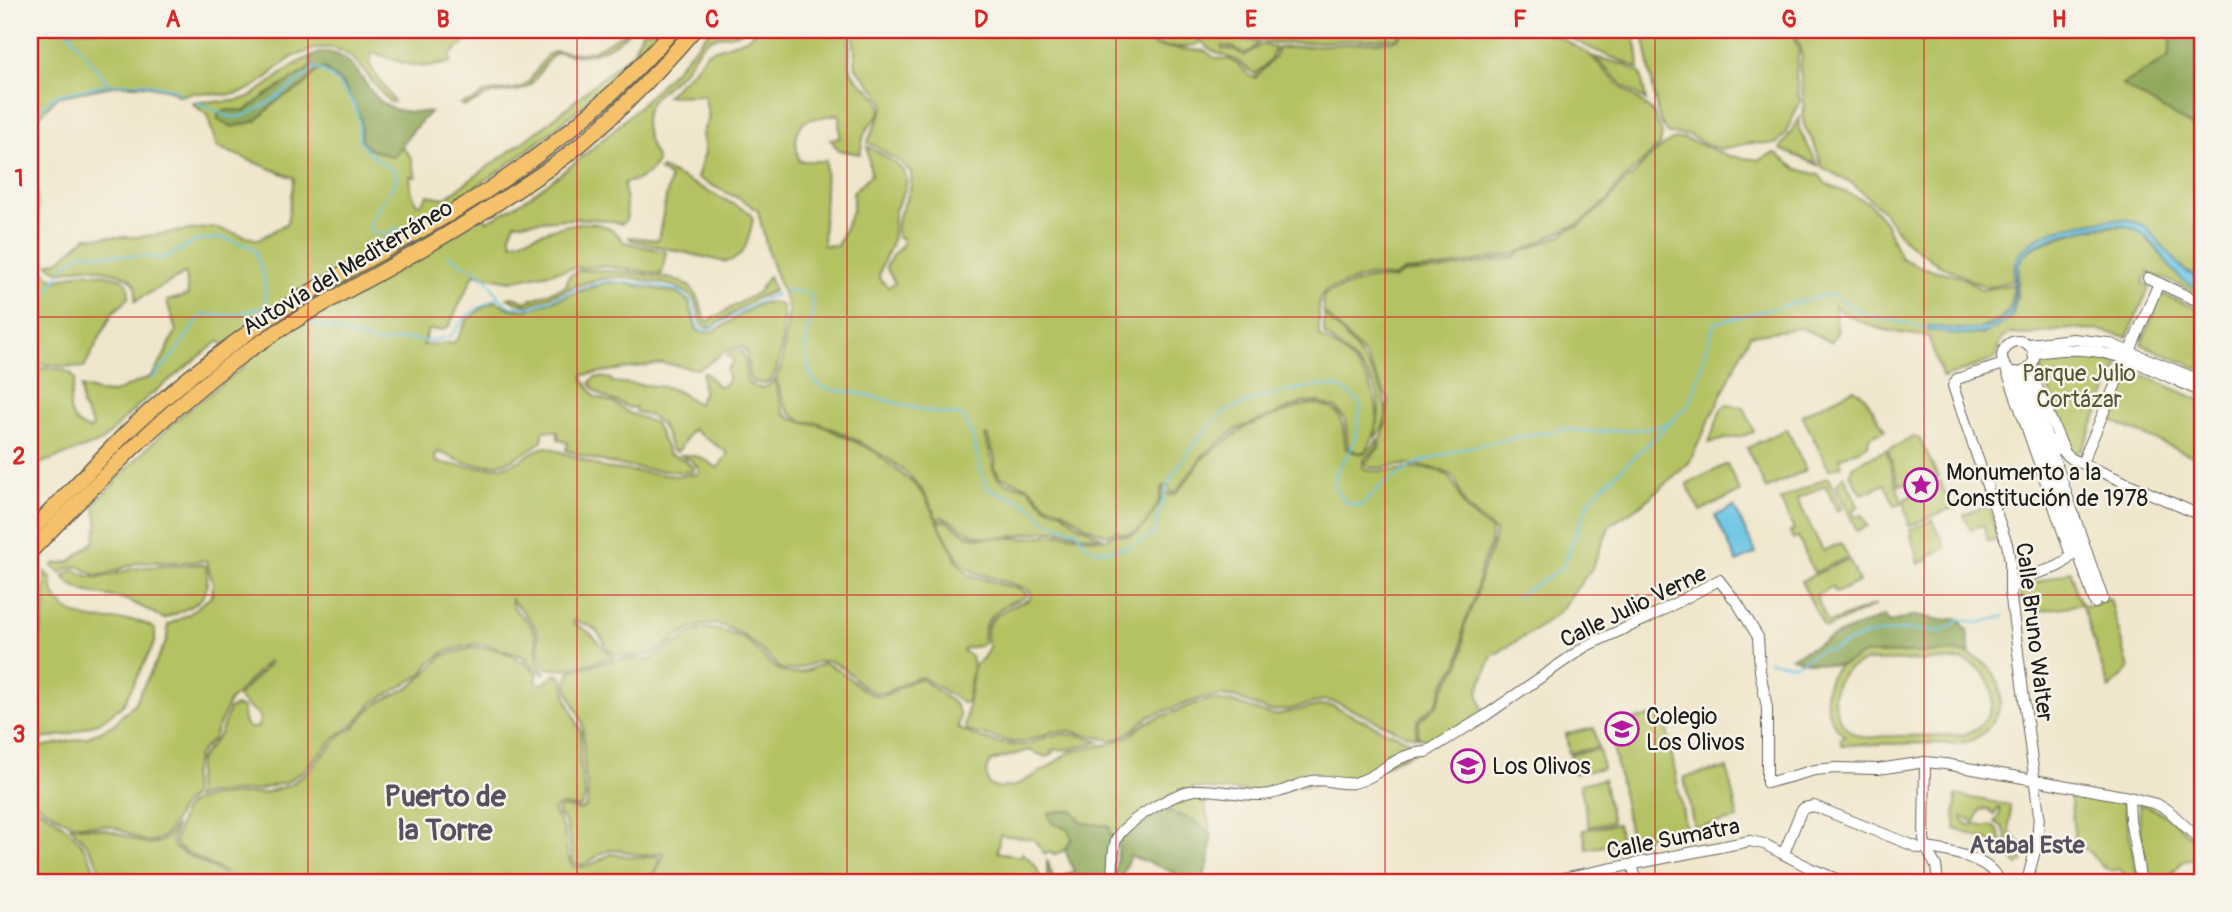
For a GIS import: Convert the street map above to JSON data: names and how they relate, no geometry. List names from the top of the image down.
{
  "streets": {
    "highway": ["Autovía del Mediterráneo"],
    "street": ["Calle Julio Verne", "Calle Bruno Walter", "Calle Sumatra"]
  },
  "crossings": [
    ["Calle Julio Verne", "Calle Bruno Walter"]
  ],
  "districts": ["Puerto de la Torre", "Atabal Este"],
  "parks": ["Parque Julio Cortázar"],
  "places": {
    "place": ["Monumento a la Constitución de 1978"],
    "school or university": ["Colegio Los Olivos", "Los Olivos"]
  },
  "grid": {
    "columns": [
      "A",
      "B",
      "C",
      "D",
      "E",
      "F",
      "G",
      "H"
    ],
    "rows": ["1", "2", "3"]
  }
}
